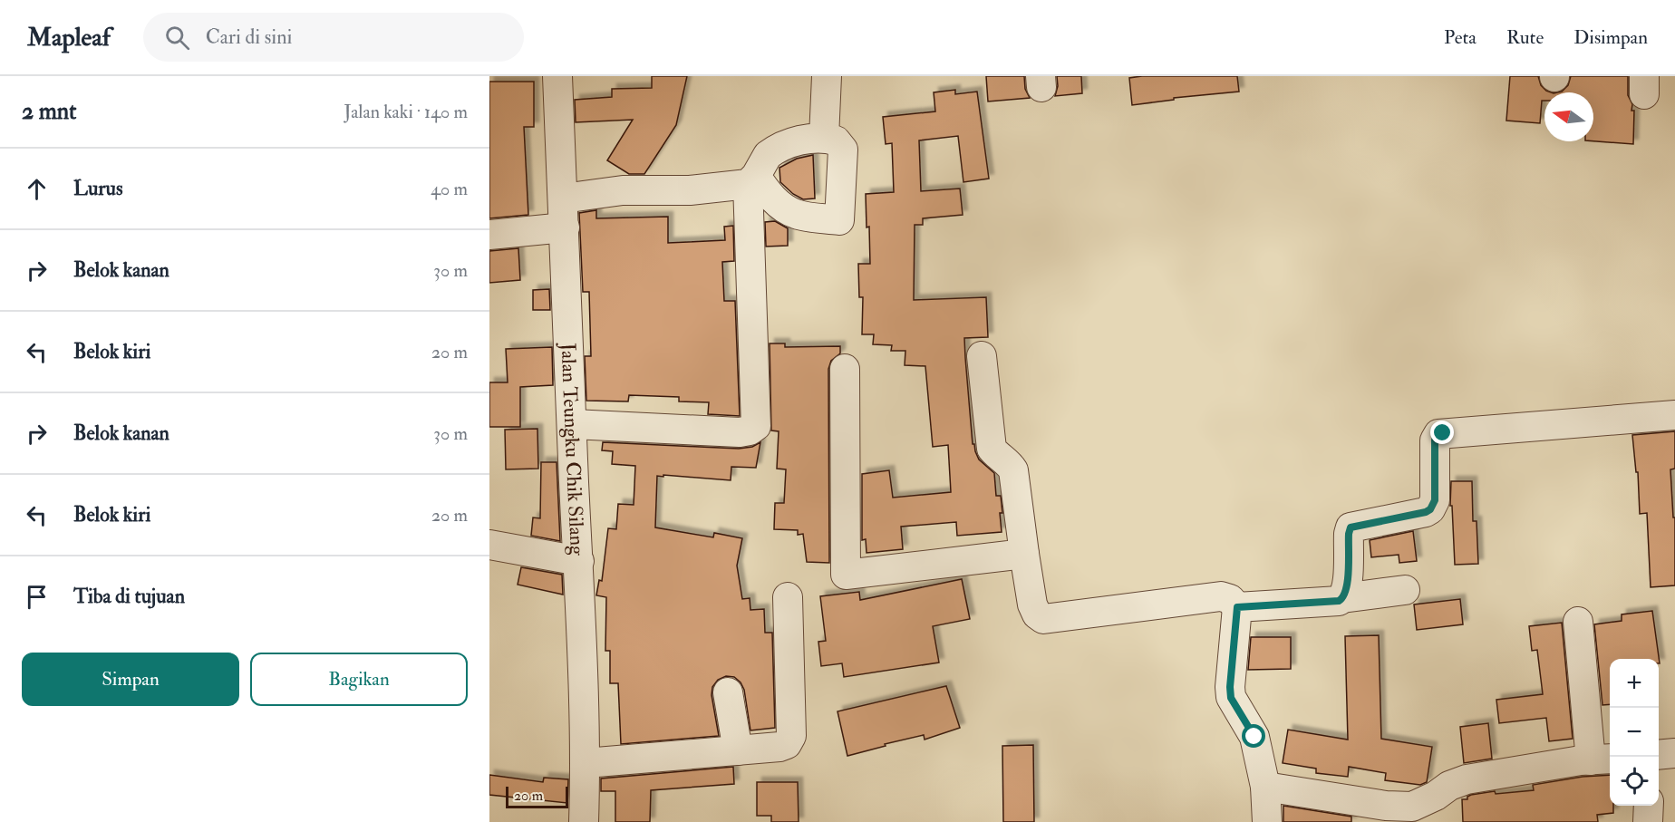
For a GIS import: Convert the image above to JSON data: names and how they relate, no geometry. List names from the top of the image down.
{
  "streets": {
    "street": ["Jalan Teungku Chik Silang"]
  },
  "scale_bar": "20 m",
  "north": "left",
  "page": {
    "header": "Mapleaf",
    "search": "Cari di sini",
    "nav": ["Peta", "Rute", "Disimpan"],
    "heading": ["2 mnt", "Jalan kaki · 140 m"],
    "list": [
      ["Lurus", "40 m"],
      ["Belok kanan", "30 m"],
      ["Belok kiri", "20 m"],
      ["Belok kanan", "30 m"],
      ["Belok kiri", "20 m"],
      "Tiba di tujuan"
    ],
    "buttons": ["Simpan", "Bagikan"],
    "map_buttons": ["+", "−"],
    "scale": "20 m"
  }
}
